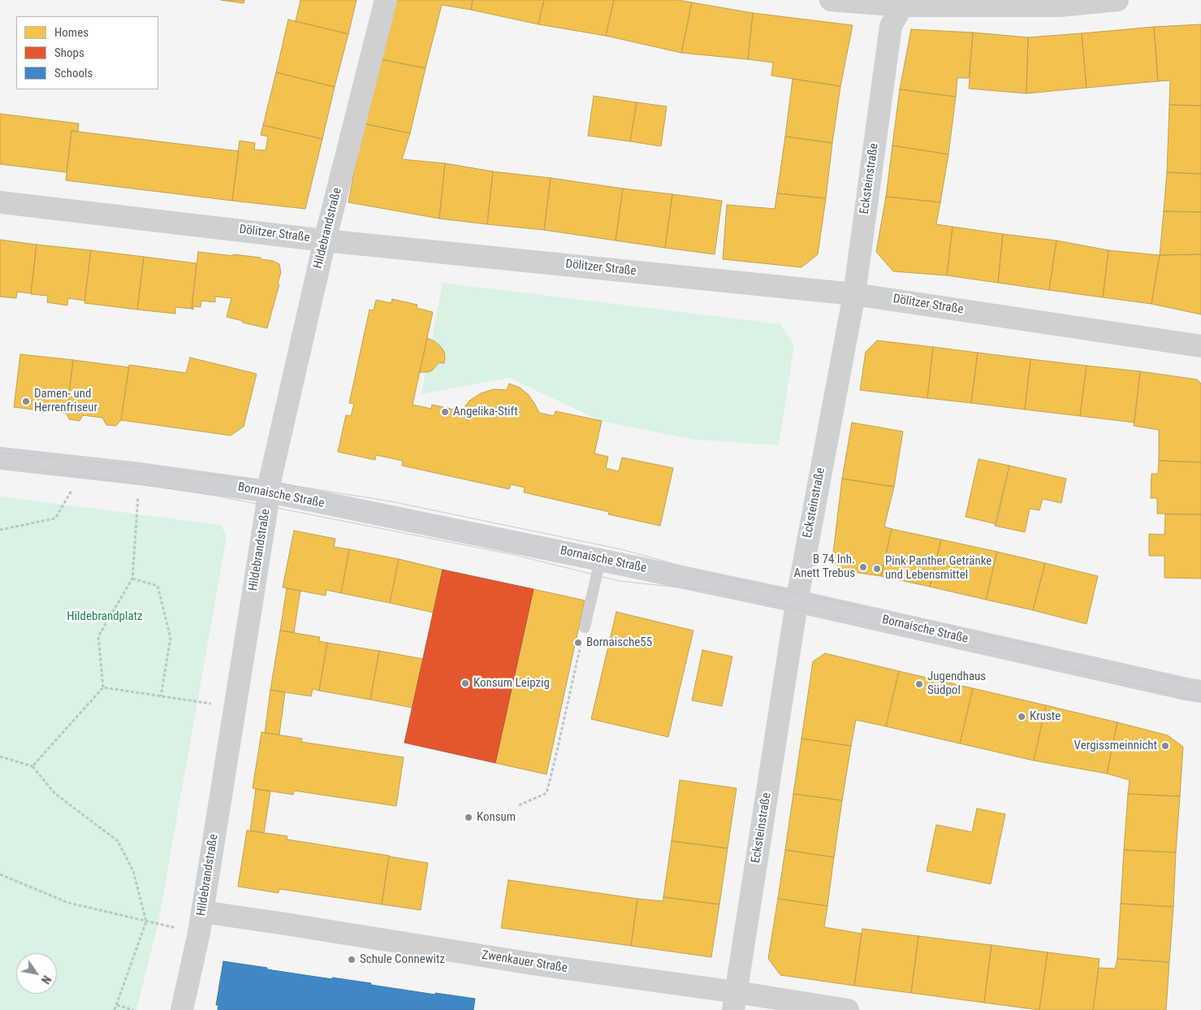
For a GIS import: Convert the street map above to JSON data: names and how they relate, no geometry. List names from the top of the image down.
{
  "streets": {
    "main road": ["Bornaische Straße"],
    "street": [
      "Ecksteinstraße",
      "Hildebrandstraße",
      "Dölitzer Straße",
      "Zwenkauer Straße"
    ]
  },
  "crossings": [
    ["Ecksteinstraße", "Dölitzer Straße"],
    ["Ecksteinstraße", "Bornaische Straße"],
    ["Ecksteinstraße", "Zwenkauer Straße"],
    ["Hildebrandstraße", "Dölitzer Straße"],
    ["Hildebrandstraße", "Bornaische Straße"],
    ["Hildebrandstraße", "Zwenkauer Straße"]
  ],
  "parks": ["Hildebrandplatz"],
  "places": [
    "Damen- und Herrenfriseur",
    "Angelika-Stift",
    "B 74 Inh. Anett Trebus",
    "Pink Panther Getränke und Lebensmittel",
    "Bornaische55",
    "Konsum Leipzig",
    "Jugendhaus Südpol",
    "Kruste",
    "Vergissmeinnicht",
    "Konsum",
    "Schule Connewitz"
  ],
  "legend": ["Homes", "Shops", "Schools"],
  "north": "bottom right"
}
